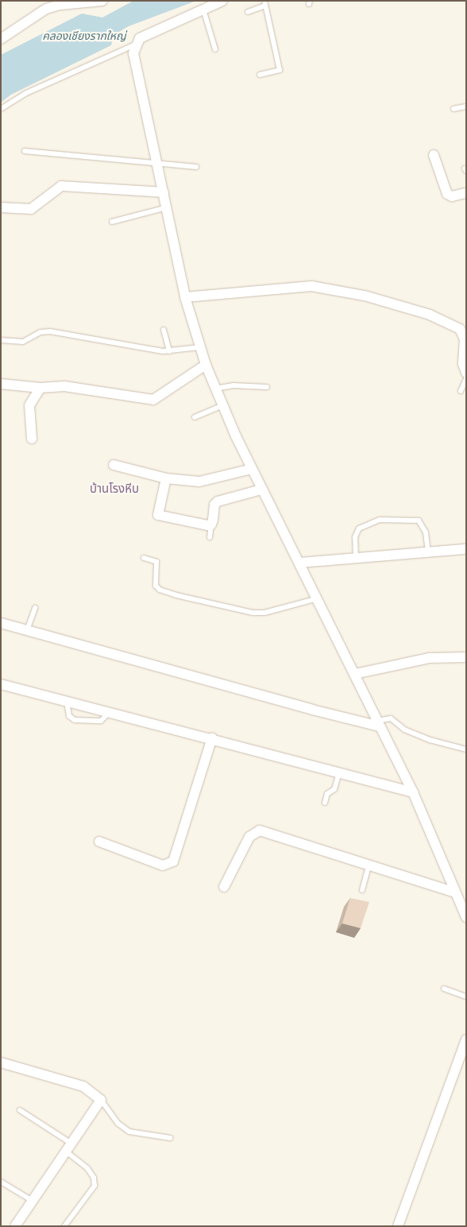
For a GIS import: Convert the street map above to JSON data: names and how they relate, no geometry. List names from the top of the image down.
{
  "districts": ["บ้านโรงหีบ"],
  "water": ["คลองเชียงรากใหญ่"]
}
